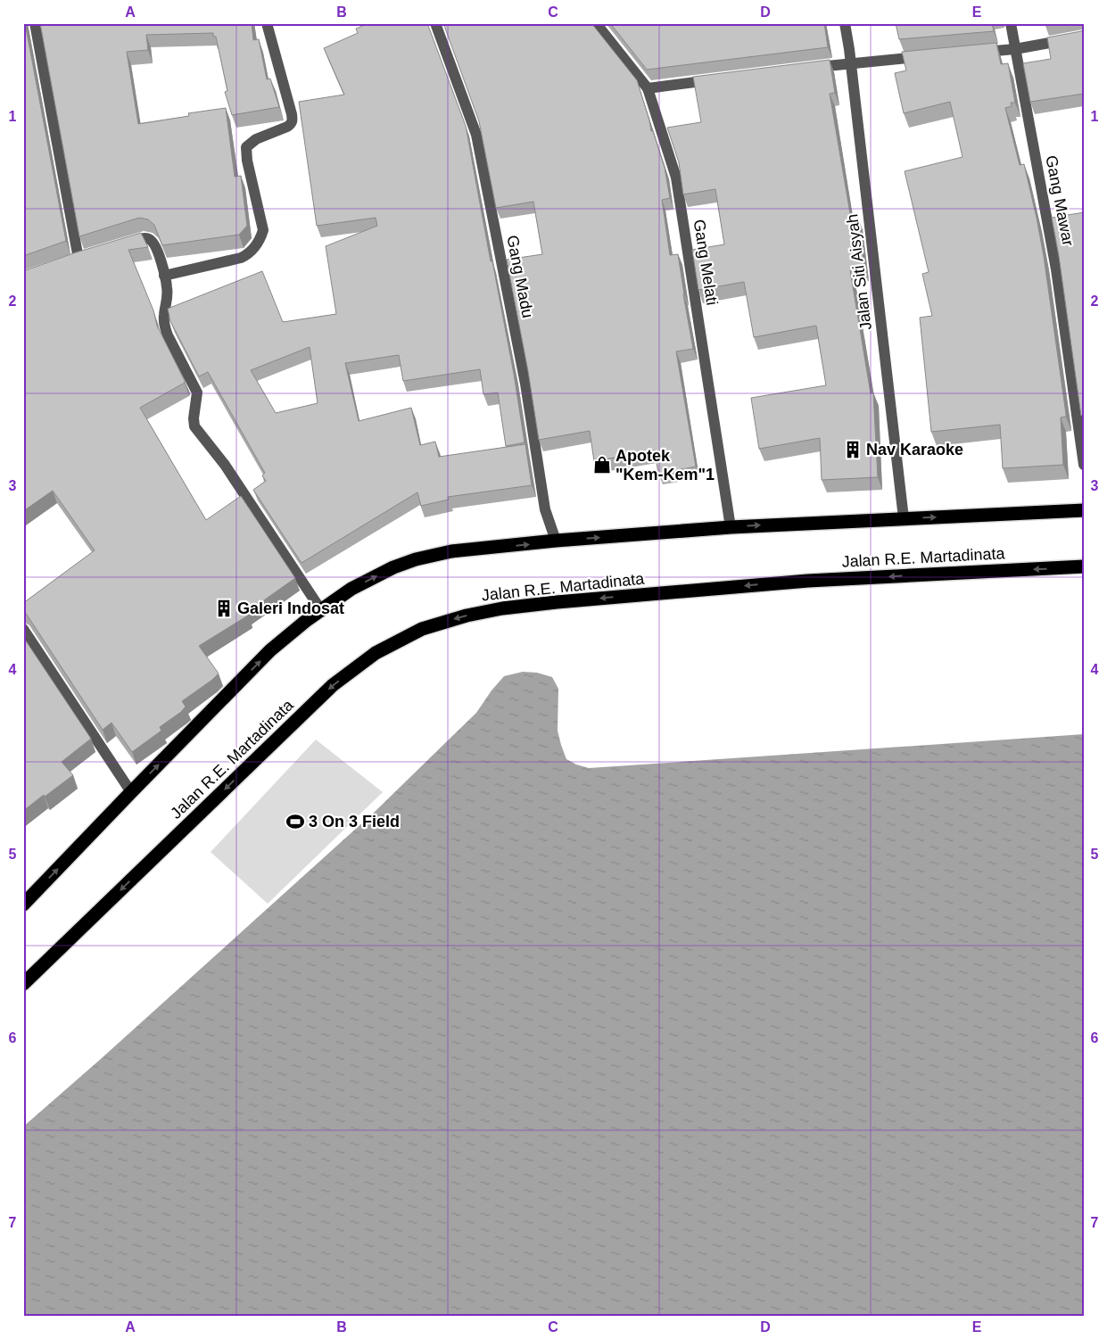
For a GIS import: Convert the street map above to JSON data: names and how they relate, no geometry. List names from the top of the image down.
{
  "streets": {
    "highway": ["Jalan R.E. Martadinata"],
    "street": [
      "Gang Mawar",
      "Gang Melati",
      "Jalan Siti Aisyah",
      "Gang Madu"
    ]
  },
  "places": {
    "building": ["Nav Karaoke", "Galeri Indosat"],
    "shop": ["Apotek \"Kem-Kem\"1"],
    "sports": ["3 On 3 Field"]
  },
  "grid": {
    "columns": [
      "A",
      "B",
      "C",
      "D",
      "E"
    ],
    "rows": [
      "1",
      "2",
      "3",
      "4",
      "5",
      "6",
      "7"
    ]
  }
}
